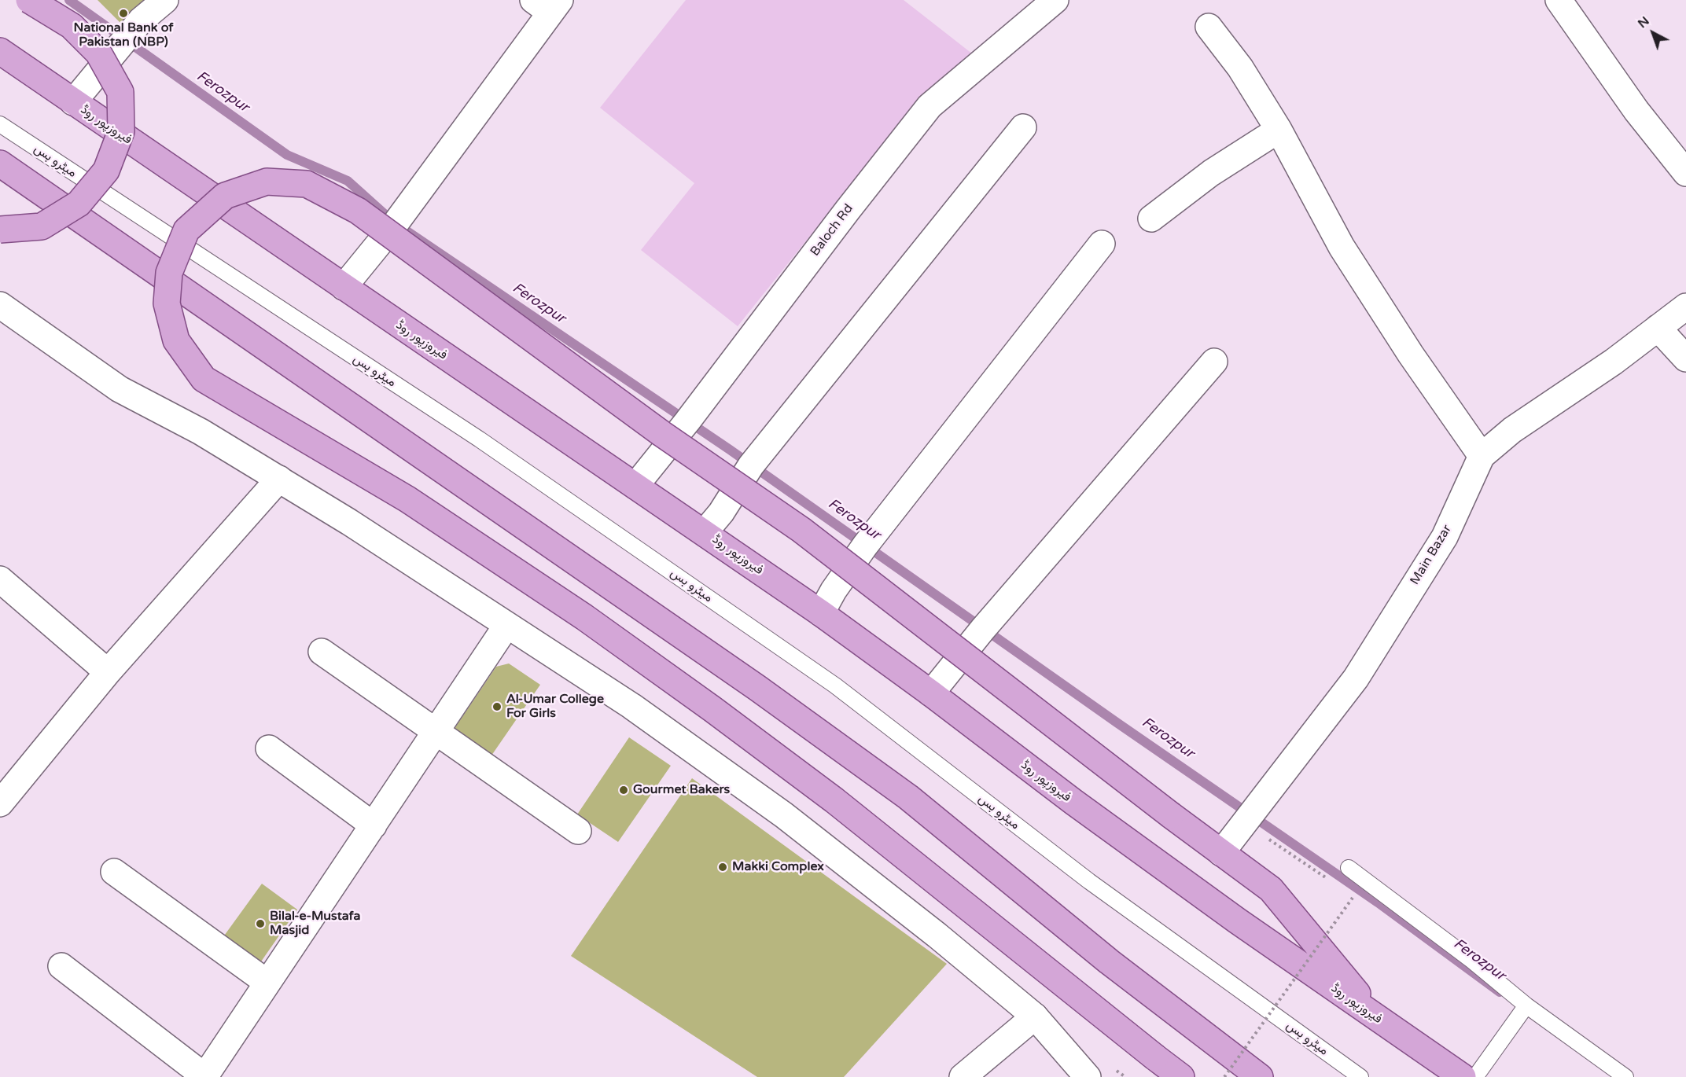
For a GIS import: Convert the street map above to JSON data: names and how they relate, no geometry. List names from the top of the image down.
{
  "streets": {
    "main road": ["فیروزپور روڈ"],
    "street": ["Baloch Rd", "Main Bazar"],
    "lane": ["میٹرو بس"]
  },
  "crossings": [
    ["فیروزپور روڈ", "Baloch Rd"]
  ],
  "water": ["Ferozpur"],
  "places": [
    "National Bank of Pakistan (NBP)",
    "Al-Umar College For Girls",
    "Gourmet Bakers",
    "Makki Complex",
    "Bilal-e-Mustafa Masjid"
  ],
  "north": "top left"
}
